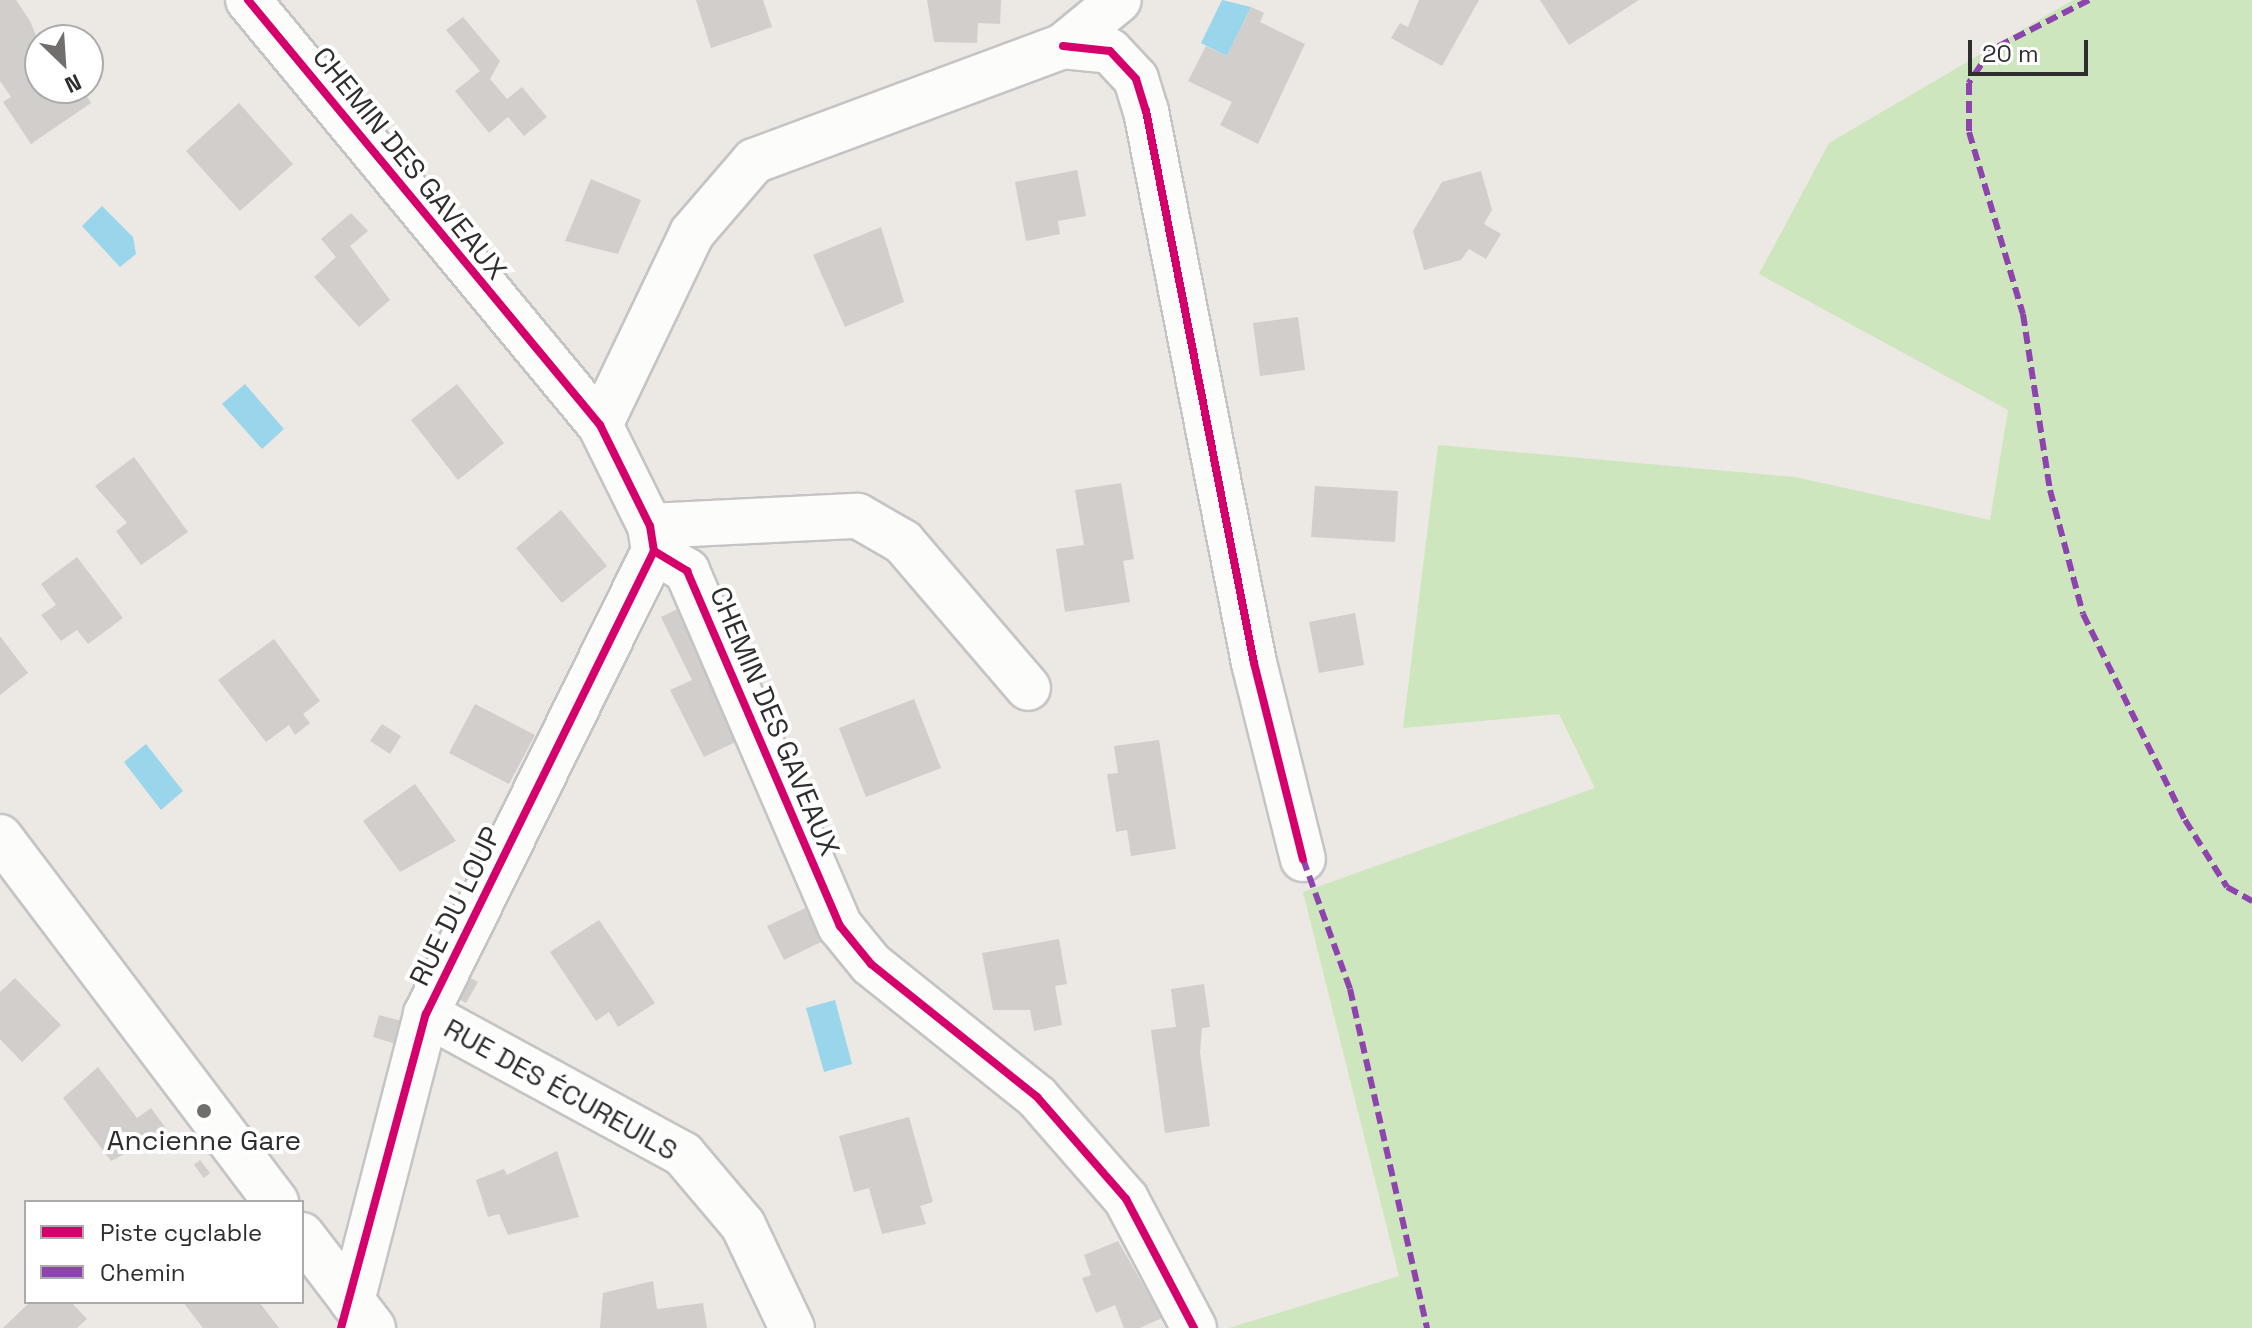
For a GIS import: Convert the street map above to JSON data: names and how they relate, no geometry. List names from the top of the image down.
{
  "streets": {
    "street": ["CHEMIN DES GAVEAUX", "RUE DU LOUP", "RUE DES ÉCUREUILS"]
  },
  "crossings": [
    ["CHEMIN DES GAVEAUX", "RUE DU LOUP"],
    ["RUE DU LOUP", "RUE DES ÉCUREUILS"]
  ],
  "places": ["Ancienne Gare"],
  "legend": ["Piste cyclable", "Chemin"],
  "scale_bar": "20 m",
  "north": "bottom right"
}
